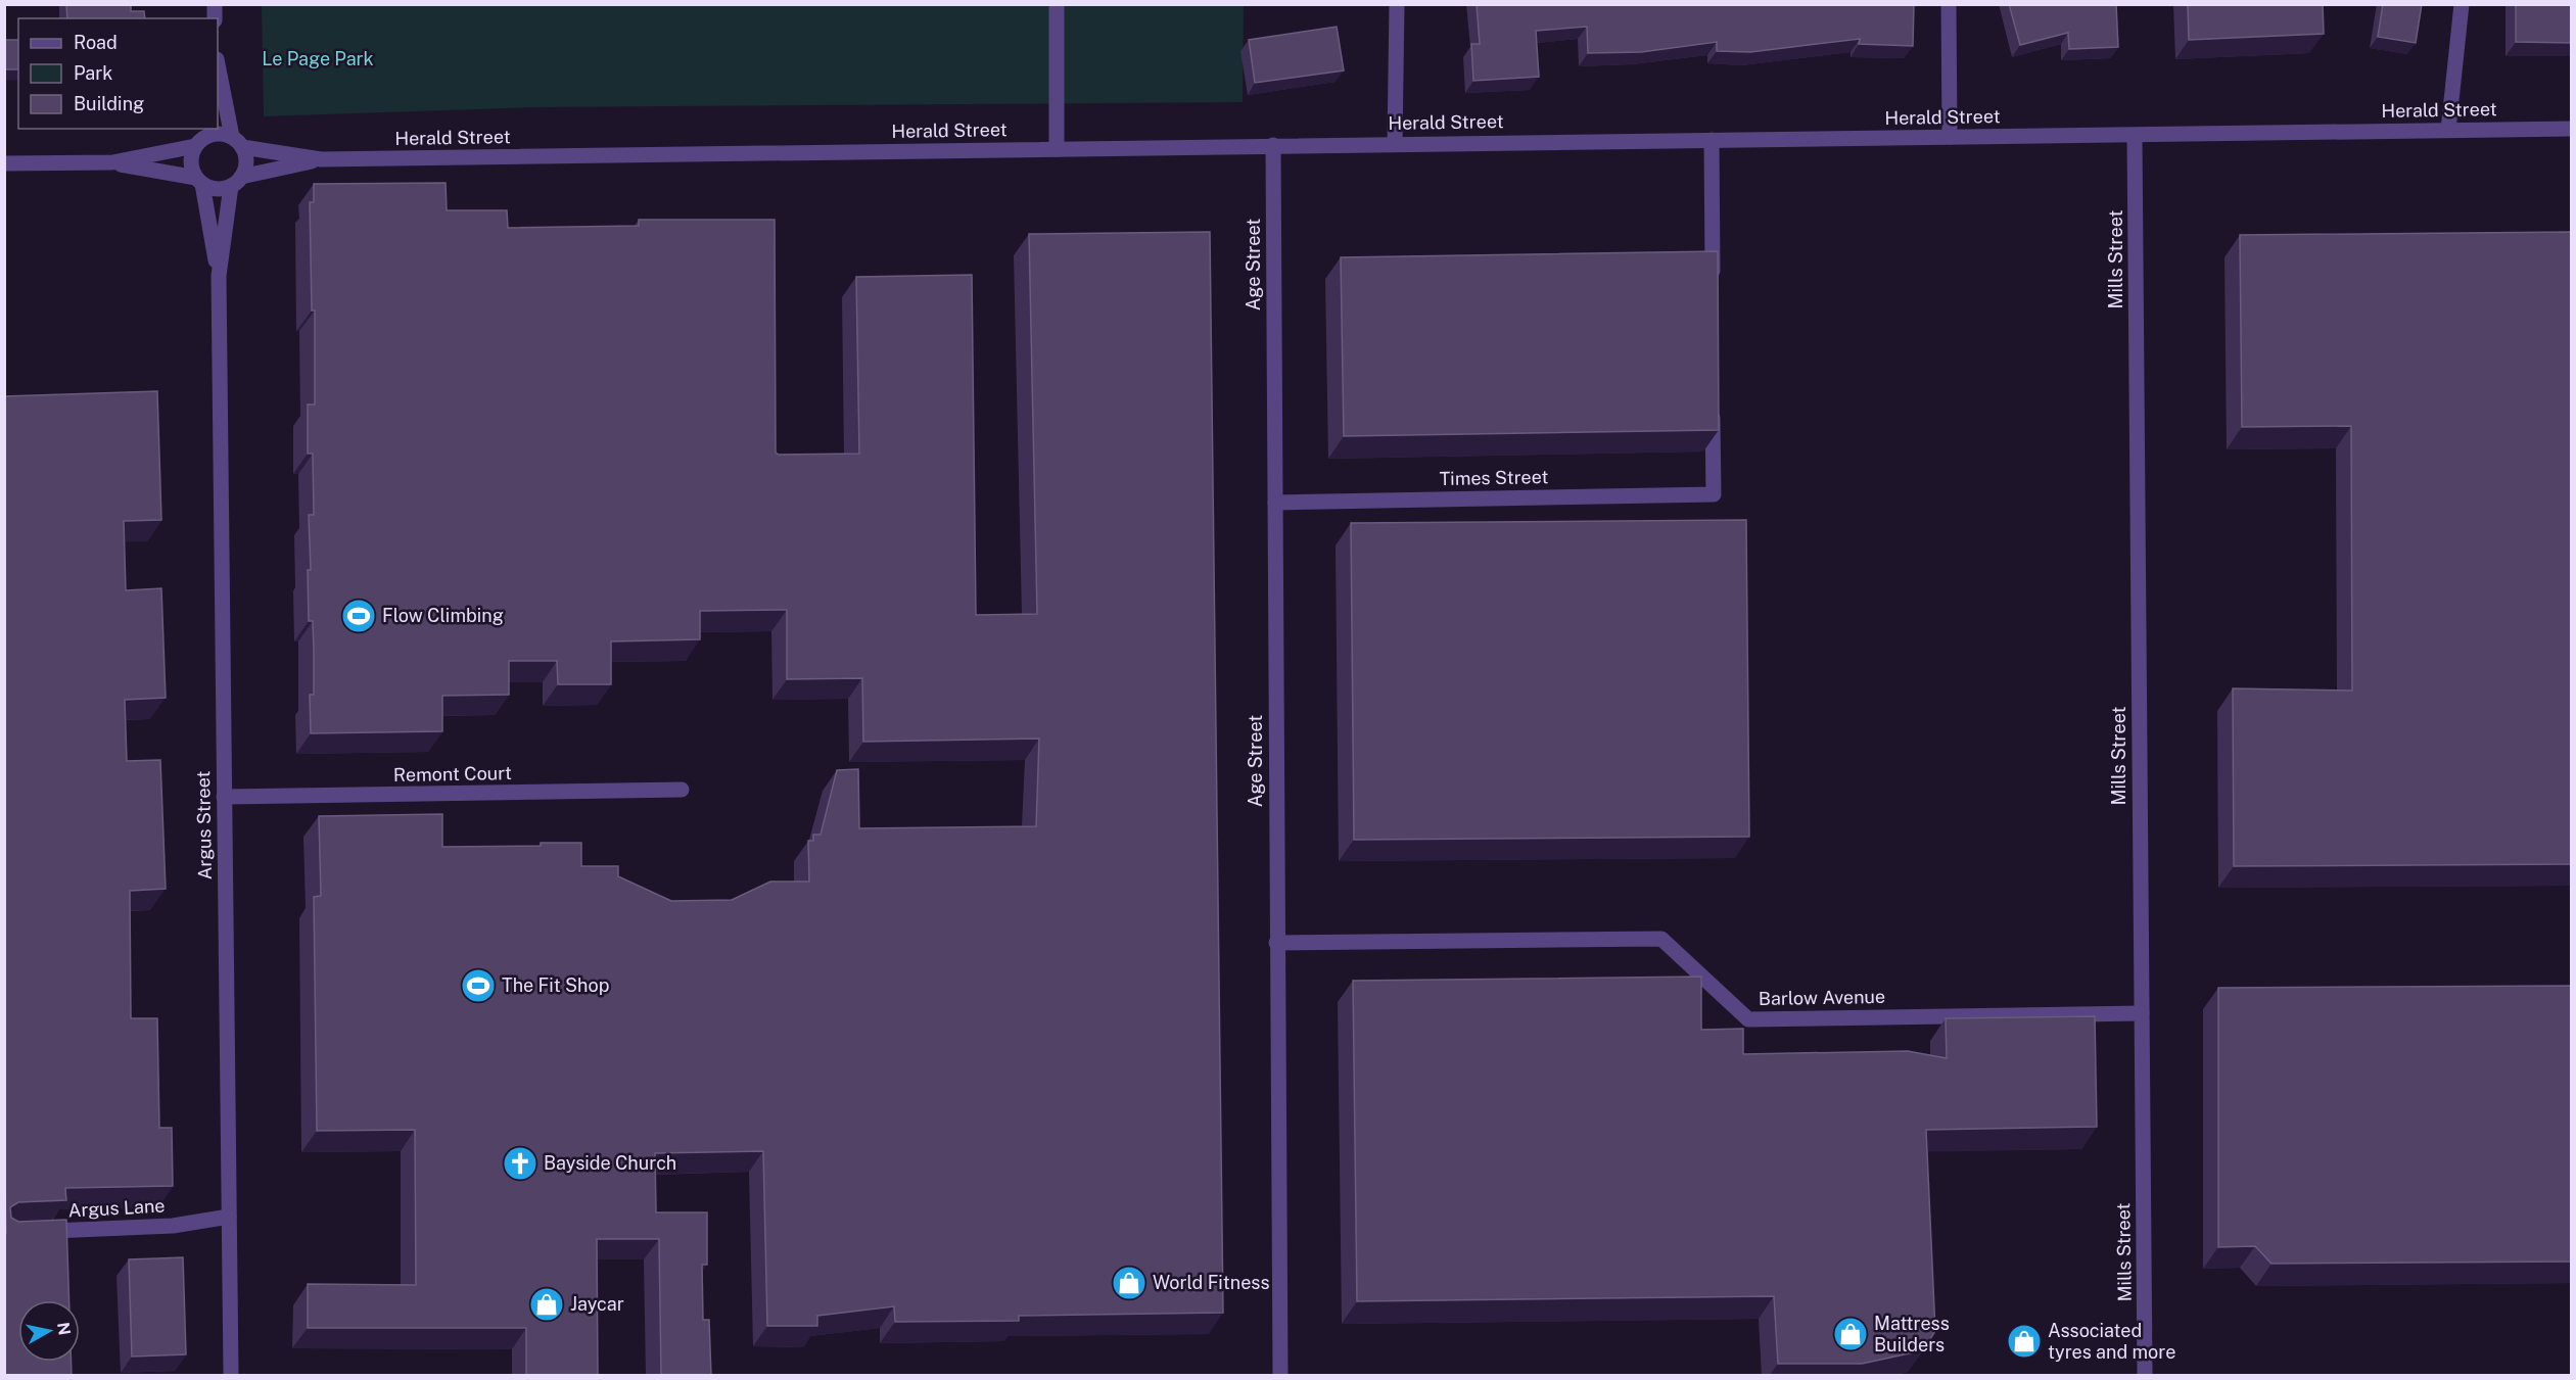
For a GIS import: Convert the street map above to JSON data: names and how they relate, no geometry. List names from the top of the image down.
{
  "streets": {
    "street": [
      "Herald Street",
      "Mills Street",
      "Age Street",
      "Times Street",
      "Remont Court",
      "Argus Street",
      "Barlow Avenue",
      "Argus Lane"
    ]
  },
  "crossings": [
    ["Herald Street", "Mills Street"],
    ["Herald Street", "Age Street"],
    ["Herald Street", "Argus Street"],
    ["Mills Street", "Barlow Avenue"],
    ["Age Street", "Times Street"],
    ["Age Street", "Barlow Avenue"],
    ["Remont Court", "Argus Street"],
    ["Argus Street", "Argus Lane"]
  ],
  "parks": ["Le Page Park"],
  "places": {
    "sports": ["Flow Climbing", "The Fit Shop"],
    "church": ["Bayside Church"],
    "shop": [
      "World Fitness",
      "Jaycar",
      "Mattress Builders",
      "Associated tyres and more"
    ]
  },
  "legend": ["Road", "Park", "Building"],
  "north": "right"
}
